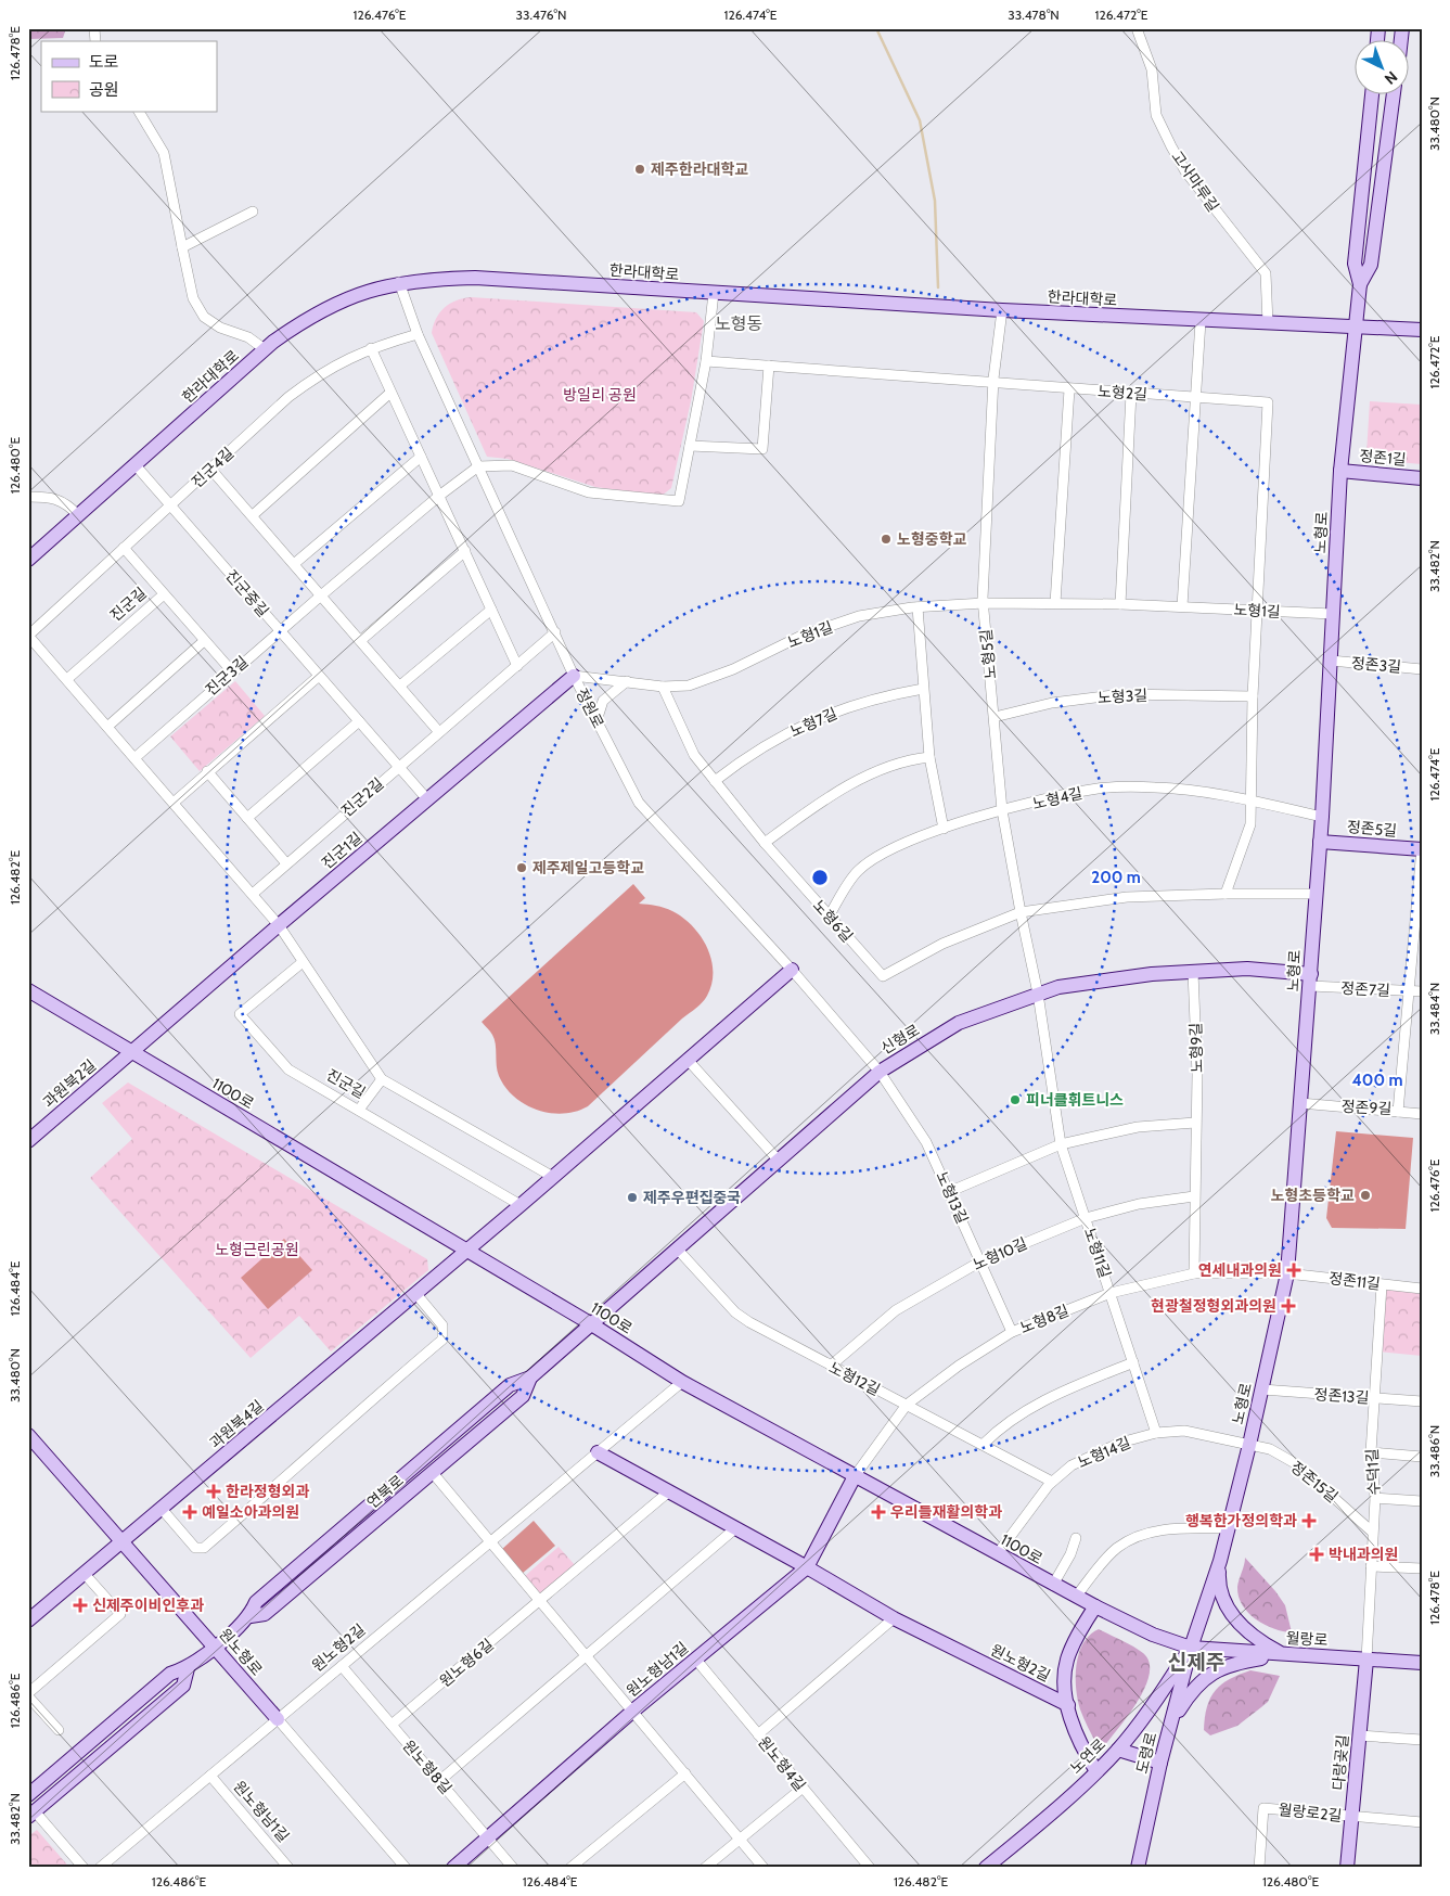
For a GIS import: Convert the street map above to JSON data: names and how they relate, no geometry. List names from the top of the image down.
{
  "streets": {
    "main road": [
      "한라대학로",
      "정존1길",
      "노형로",
      "정존5길",
      "진군1길",
      "신형로",
      "과원북2길",
      "1100로",
      "과원북4길",
      "연북로",
      "월랑로",
      "원노형2길",
      "원노형로",
      "원노형남1길",
      "도령로",
      "노연로",
      "다랑곶길"
    ],
    "street": [
      "고사마루길",
      "노형2길",
      "진군4길",
      "진군중길",
      "진군길",
      "노형1길",
      "노형5길",
      "정존3길",
      "진군3길",
      "노형3길",
      "정원로",
      "노형7길",
      "진군2길",
      "노형4길",
      "노형6길",
      "정존7길",
      "노형9길",
      "정존9길",
      "노형13길",
      "노형11길",
      "노형10길",
      "정존11길",
      "노형8길",
      "노형12길",
      "정존13길",
      "노형14길",
      "수덕1길",
      "정존15길",
      "원노형6길",
      "원노형4길",
      "원노형8길",
      "월랑로2길"
    ]
  },
  "crossings": [
    ["고사마루길", "한라대학로"],
    ["한라대학로", "노형로"],
    ["한라대학로", "진군중길"],
    ["한라대학로", "노형5길"],
    ["한라대학로", "정원로"],
    ["노형2길", "노형1길"],
    ["노형2길", "노형5길"],
    ["정존1길", "노형로"],
    ["진군4길", "진군중길"],
    ["진군4길", "진군길"],
    ["진군4길", "정원로"],
    ["노형로", "노형1길"],
    ["노형로", "정존3길"],
    ["노형로", "노형4길"],
    ["노형로", "정존5길"],
    ["노형로", "정존7길"],
    ["노형로", "신형로"],
    ["노형로", "1100로"],
    ["노형로", "정존9길"],
    ["노형로", "정존11길"],
    ["노형로", "노형8길"],
    ["노형로", "정존13길"],
    ["노형로", "노형14길"],
    ["노형로", "정존15길"],
    ["노형로", "월랑로"],
    ["노형로", "도령로"],
    ["노형로", "노연로"],
    ["진군중길", "진군3길"],
    ["진군중길", "진군2길"],
    ["진군중길", "진군1길"],
    ["진군길", "진군3길"],
    ["진군길", "진군2길"],
    ["진군길", "진군1길"],
    ["노형1길", "노형5길"],
    ["노형1길", "정원로"],
    ["노형1길", "진군1길"],
    ["노형1길", "노형6길"],
    ["노형5길", "노형3길"],
    ["노형5길", "노형4길"],
    ["노형5길", "노형6길"],
    ["노형5길", "신형로"],
    ["노형5길", "노형11길"],
    ["진군3길", "정원로"],
    ["정원로", "진군2길"],
    ["정원로", "진군1길"],
    ["정원로", "신형로"],
    ["정원로", "노형13길"],
    ["노형7길", "노형6길"],
    ["노형4길", "노형6길"],
    ["정존5길", "정존9길"],
    ["진군1길", "과원북2길"],
    ["진군1길", "1100로"],
    ["정존7길", "신형로"],
    ["정존7길", "정존9길"],
    ["신형로", "노형9길"],
    ["신형로", "1100로"],
    ["신형로", "노형13길"],
    ["신형로", "노형11길"],
    ["신형로", "노형12길"],
    ["신형로", "연북로"],
    ["노형9길", "노형10길"],
    ["노형9길", "노형8길"],
    ["과원북2길", "1100로"],
    ["1100로", "노형8길"],
    ["1100로", "과원북4길"],
    ["1100로", "노형14길"],
    ["1100로", "연북로"],
    ["1100로", "월랑로"],
    ["1100로", "원노형2길"],
    ["1100로", "원노형남1길"],
    ["1100로", "도령로"],
    ["1100로", "노연로"],
    ["노형13길", "노형10길"],
    ["노형13길", "노형8길"],
    ["노형11길", "노형10길"],
    ["노형11길", "노형8길"],
    ["노형11길", "노형14길"],
    ["노형10길", "노형12길"],
    ["정존11길", "노형8길"],
    ["정존11길", "수덕1길"],
    ["노형8길", "노형12길"],
    ["노형8길", "원노형남1길"],
    ["노형12길", "노형14길"],
    ["정존13길", "수덕1길"],
    ["과원북4길", "원노형로"],
    ["노형14길", "정존15길"],
    ["수덕1길", "정존15길"],
    ["수덕1길", "월랑로"],
    ["수덕1길", "다랑곶길"],
    ["연북로", "원노형로"],
    ["월랑로", "도령로"],
    ["월랑로", "노연로"],
    ["월랑로", "다랑곶길"],
    ["원노형2길", "원노형로"],
    ["원노형2길", "원노형남1길"],
    ["원노형2길", "원노형8길"],
    ["원노형6길", "원노형8길"],
    ["원노형남1길", "원노형4길"],
    ["원노형남1길", "원노형8길"],
    ["도령로", "노연로"],
    ["다랑곶길", "월랑로2길"]
  ],
  "districts": ["노형동", "신제주"],
  "parks": ["방일리 공원", "노형근린공원"],
  "places": {
    "other": [
      "제주한라대학교",
      "노형중학교",
      "제주제일고등학교",
      "피너클휘트니스",
      "노형초등학교",
      "제주우편집중국"
    ],
    "health": [
      "연세내과의원",
      "현광철정형외과의원",
      "한라정형외과",
      "예일소아과의원",
      "우리들재활의학과",
      "행복한가정의학과",
      "박내과의원",
      "신제주이비인후과"
    ]
  },
  "legend": ["도로", "공원"],
  "north": "bottom right",
  "coordinates": [
    "126.476°E",
    "33.476°N",
    "126.474°E",
    "33.478°N",
    "126.472°E",
    "126.478°E",
    "33.480°N",
    "126.480°E",
    "33.482°N",
    "126.482°E",
    "33.484°N",
    "126.484°E",
    "33.486°N",
    "126.486°E"
  ],
  "rings": ["200 m", "400 m"]
}
